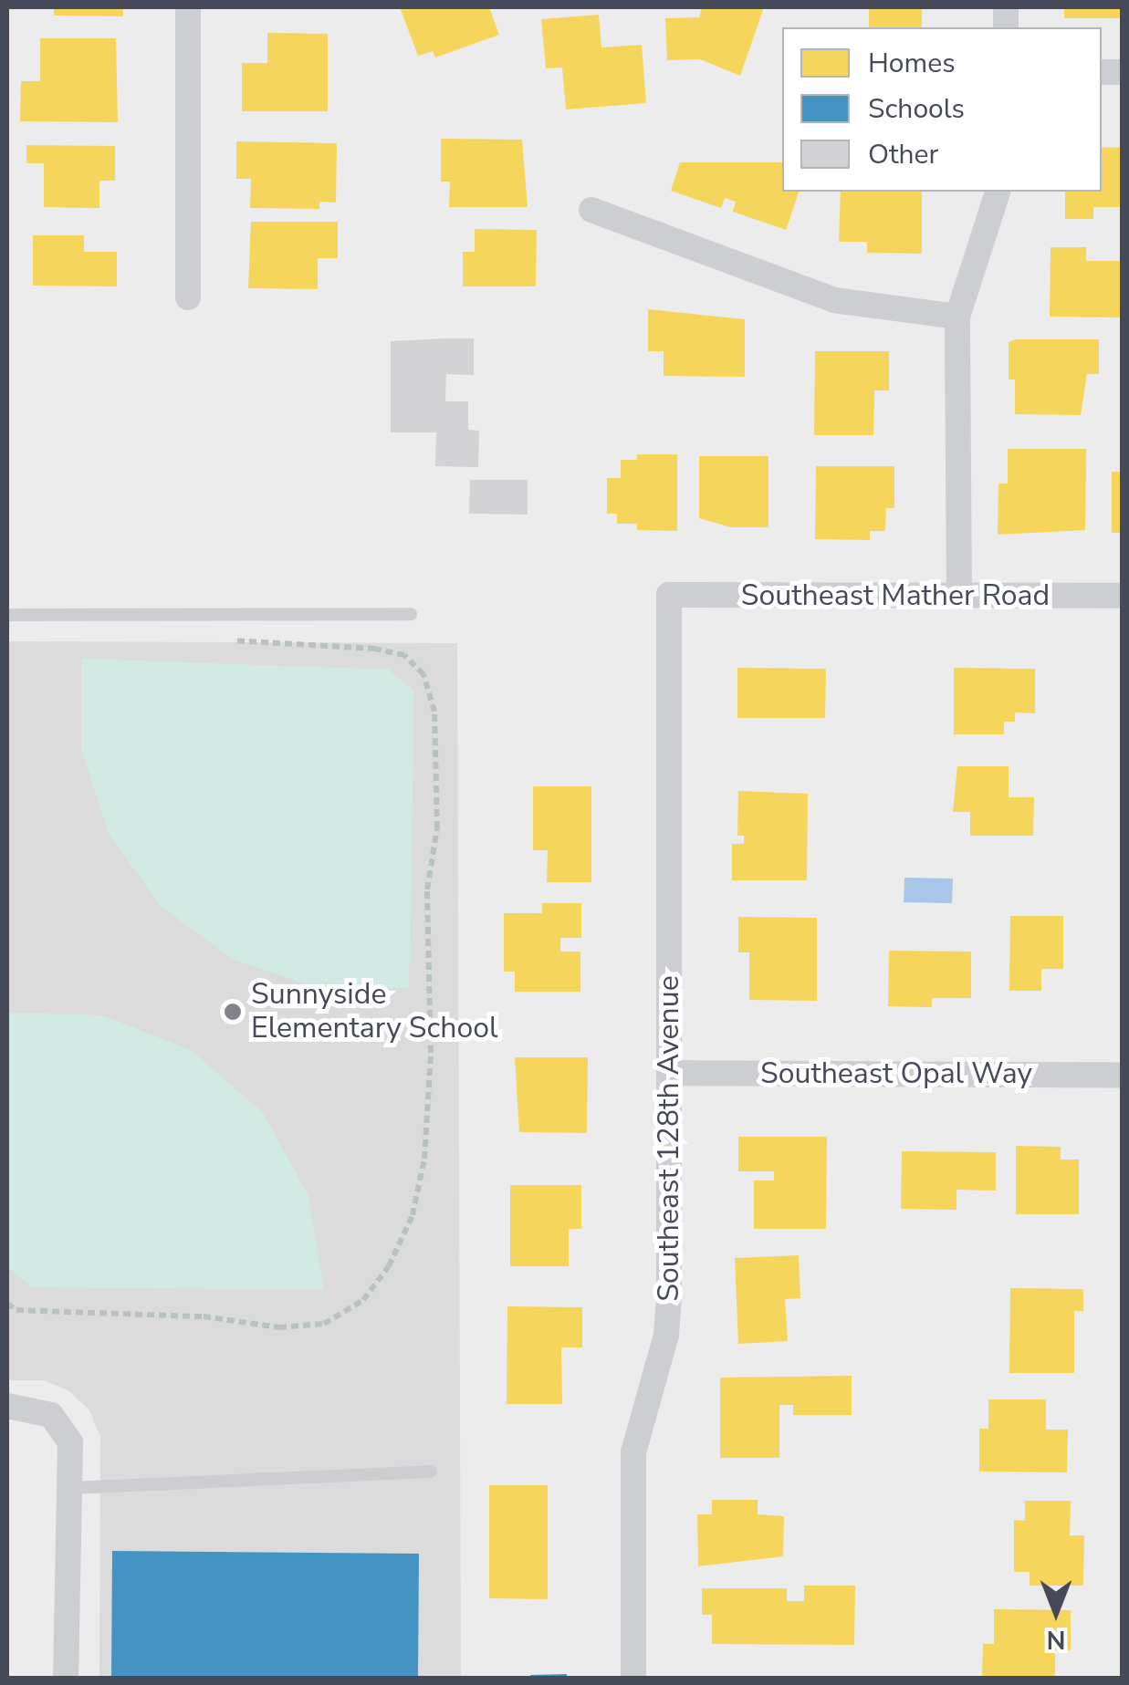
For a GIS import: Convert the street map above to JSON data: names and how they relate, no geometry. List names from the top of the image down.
{
  "streets": {
    "street": ["Southeast Mather Road", "Southeast Opal Way", "Southeast 128th Avenue"]
  },
  "crossings": [
    ["Southeast Mather Road", "Southeast 128th Avenue"],
    ["Southeast Opal Way", "Southeast 128th Avenue"]
  ],
  "places": ["Sunnyside Elementary School"],
  "legend": ["Homes", "Schools", "Other"],
  "north": "bottom"
}
